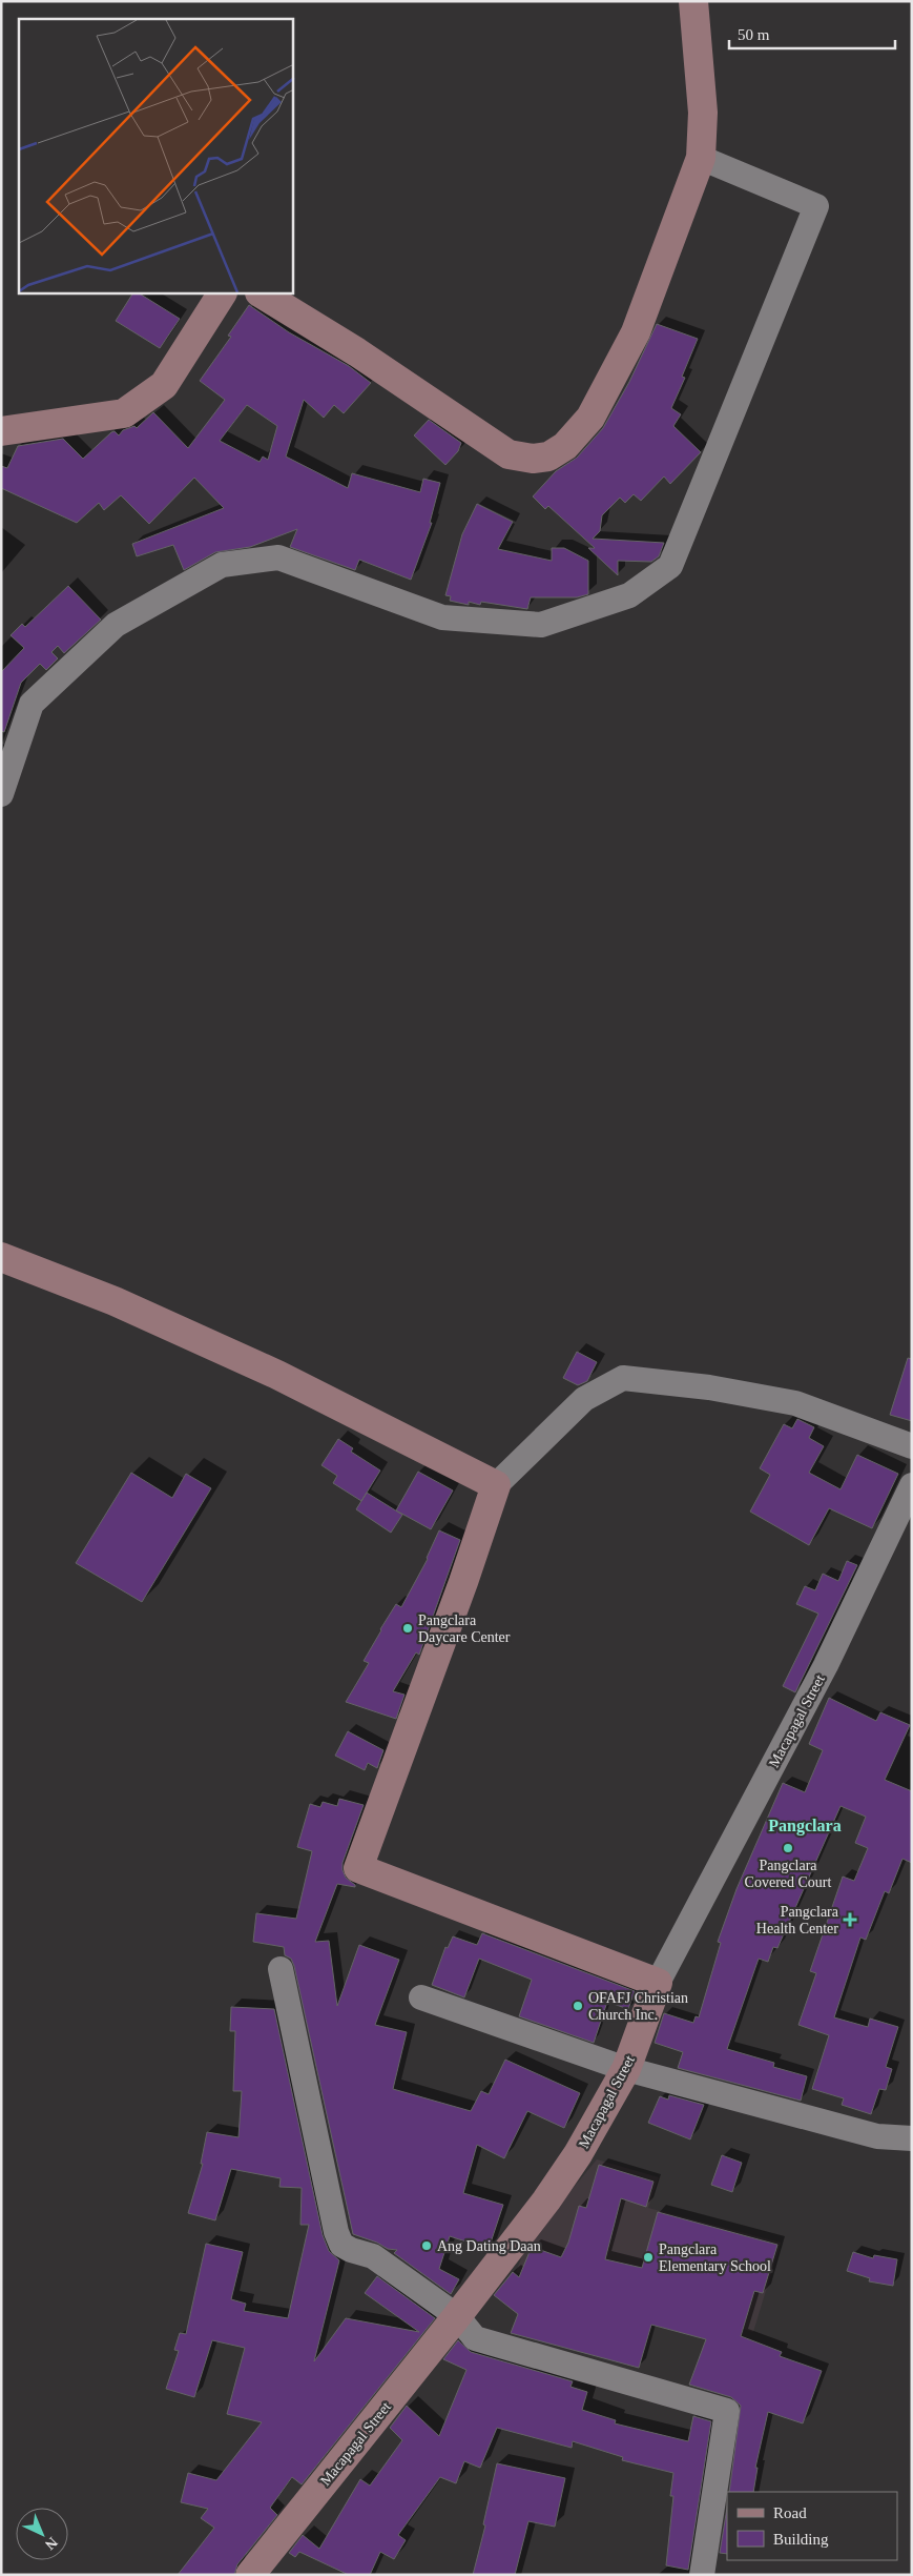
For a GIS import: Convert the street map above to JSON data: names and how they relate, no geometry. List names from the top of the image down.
{
  "streets": {
    "street": ["Macapagal Street"]
  },
  "districts": ["Pangclara"],
  "places": {
    "other": [
      "Pangclara Daycare Center",
      "Pangclara Covered Court",
      "OFAFJ Christian Church Inc.",
      "Ang Dating Daan",
      "Pangclara Elementary School"
    ],
    "health": ["Pangclara Health Center"]
  },
  "legend": ["Road", "Building"],
  "scale_bar": "50 m",
  "north": "bottom right"
}
